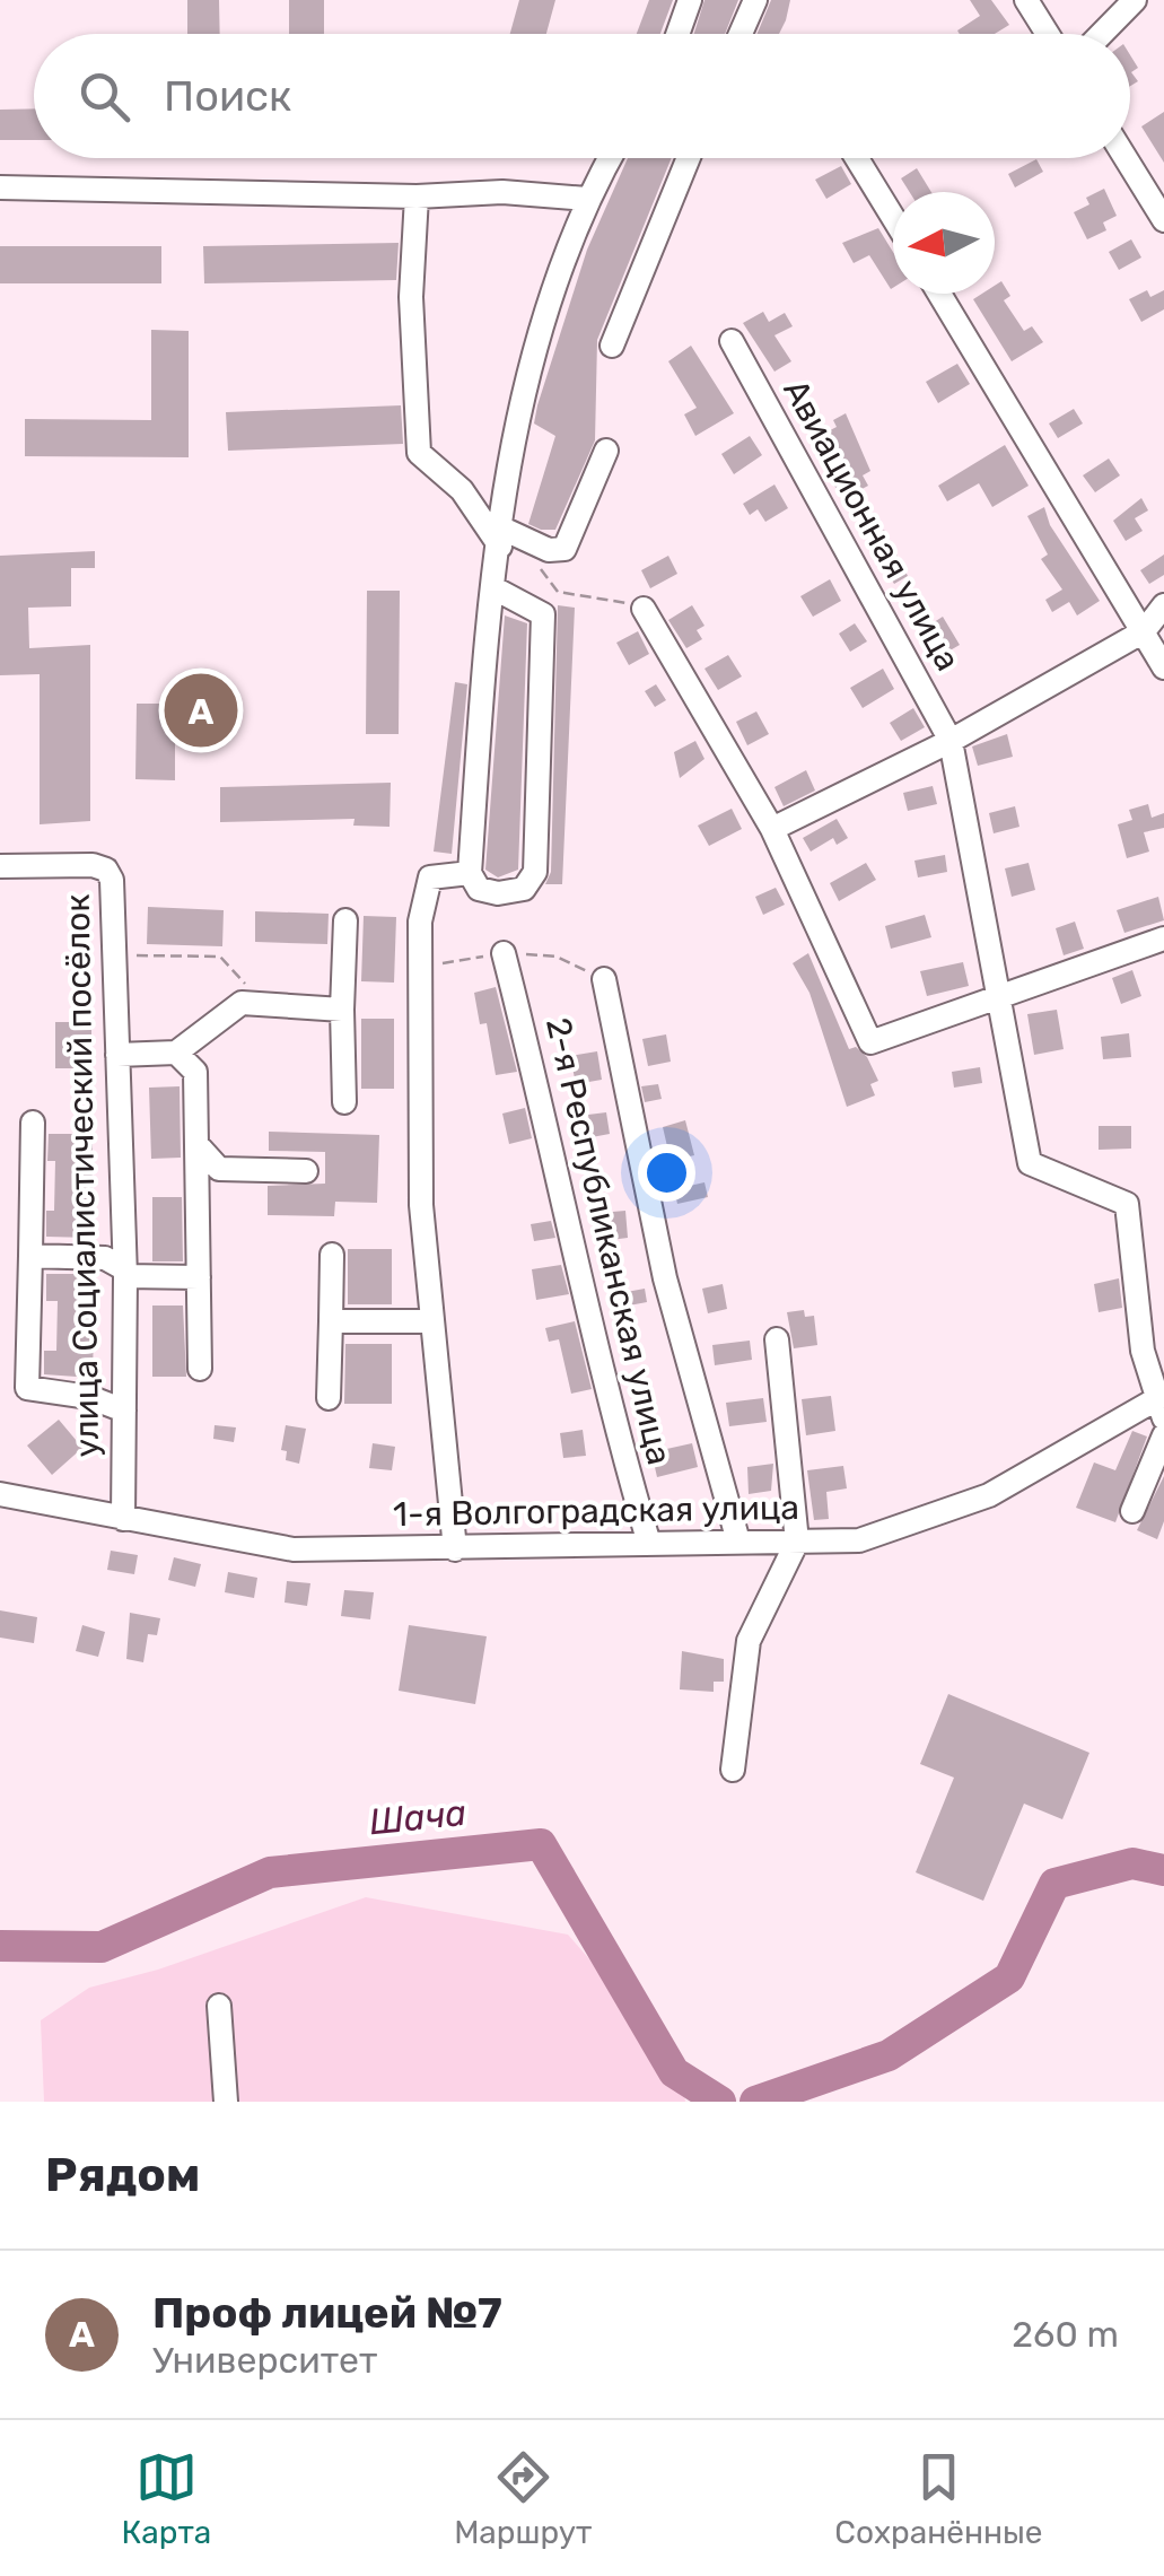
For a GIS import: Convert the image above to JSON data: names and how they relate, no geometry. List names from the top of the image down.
{
  "streets": {
    "street": [
      "Авиационная улица",
      "улица Социалистический посёлок",
      "2-я Республиканская улица",
      "1-я Волгоградская улица"
    ]
  },
  "crossings": [
    ["Авиационная улица", "1-я Волгоградская улица"],
    ["улица Социалистический посёлок", "1-я Волгоградская улица"],
    ["2-я Республиканская улица", "1-я Волгоградская улица"]
  ],
  "water": ["Шача"],
  "north": "left",
  "page": {
    "search": "Поиск",
    "pins": "A",
    "heading": "Рядом",
    "list": [
      {
        "mark": "A",
        "name": "Проф лицей №7",
        "note": "Университет",
        "value": "260 m"
      }
    ],
    "nav": ["Карта", "Маршрут", "Сохранённые"]
  }
}
